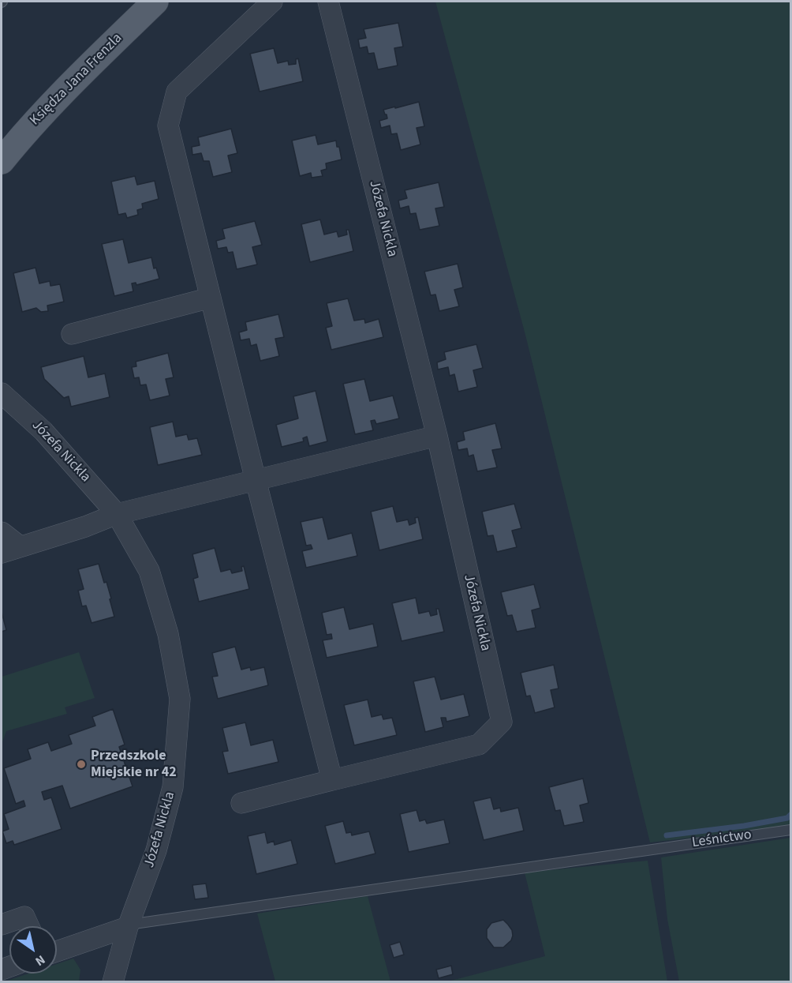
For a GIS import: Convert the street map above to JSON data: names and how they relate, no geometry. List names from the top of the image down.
{
  "streets": {
    "main road": ["Księdza Jana Frenzla"],
    "street": ["Józefa Nickla"],
    "lane": ["Leśnictwo"]
  },
  "crossings": [
    ["Józefa Nickla", "Leśnictwo"]
  ],
  "places": ["Przedszkole Miejskie nr 42"],
  "north": "bottom right"
}
